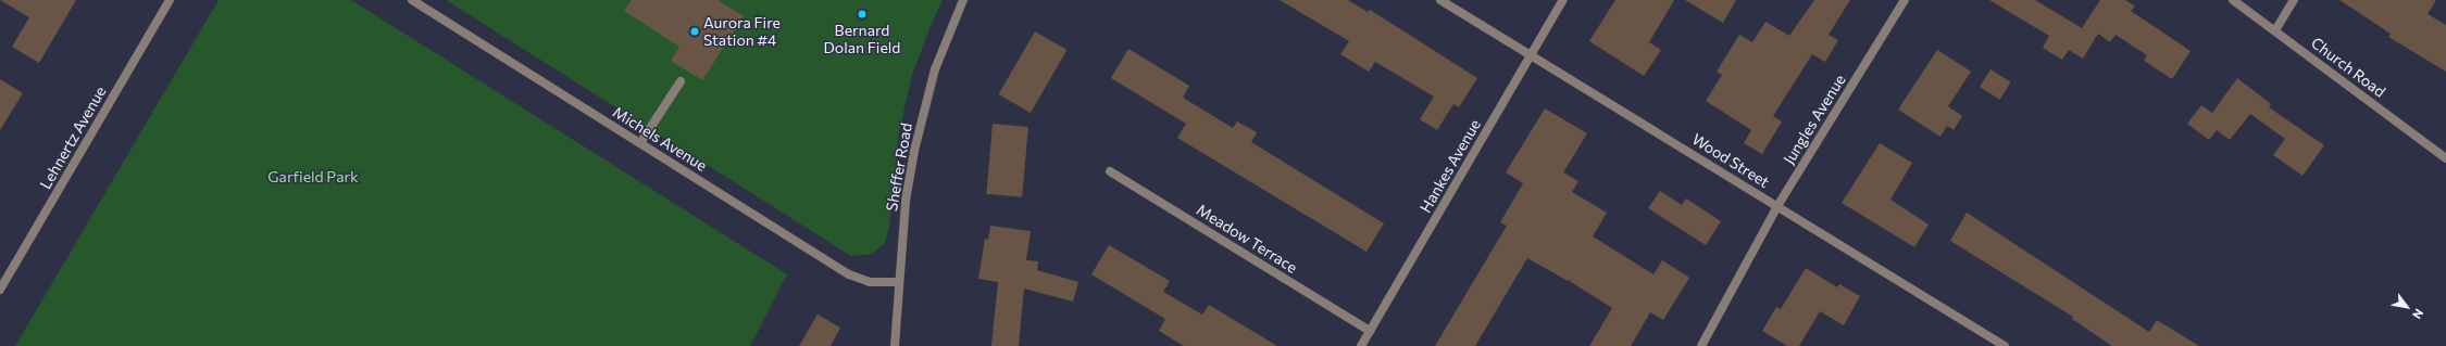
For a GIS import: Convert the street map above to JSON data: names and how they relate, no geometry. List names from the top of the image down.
{
  "streets": {
    "street": [
      "Church Road",
      "Jungles Avenue",
      "Lehnertz Avenue",
      "Michels Avenue",
      "Wood Street",
      "Hankes Avenue",
      "Sheffer Road",
      "Meadow Terrace"
    ]
  },
  "crossings": [
    ["Jungles Avenue", "Wood Street"],
    ["Michels Avenue", "Sheffer Road"],
    ["Wood Street", "Hankes Avenue"],
    ["Hankes Avenue", "Meadow Terrace"]
  ],
  "parks": ["Garfield Park"],
  "places": ["Bernard Dolan Field", "Aurora Fire Station #4"],
  "north": "bottom right"
}
